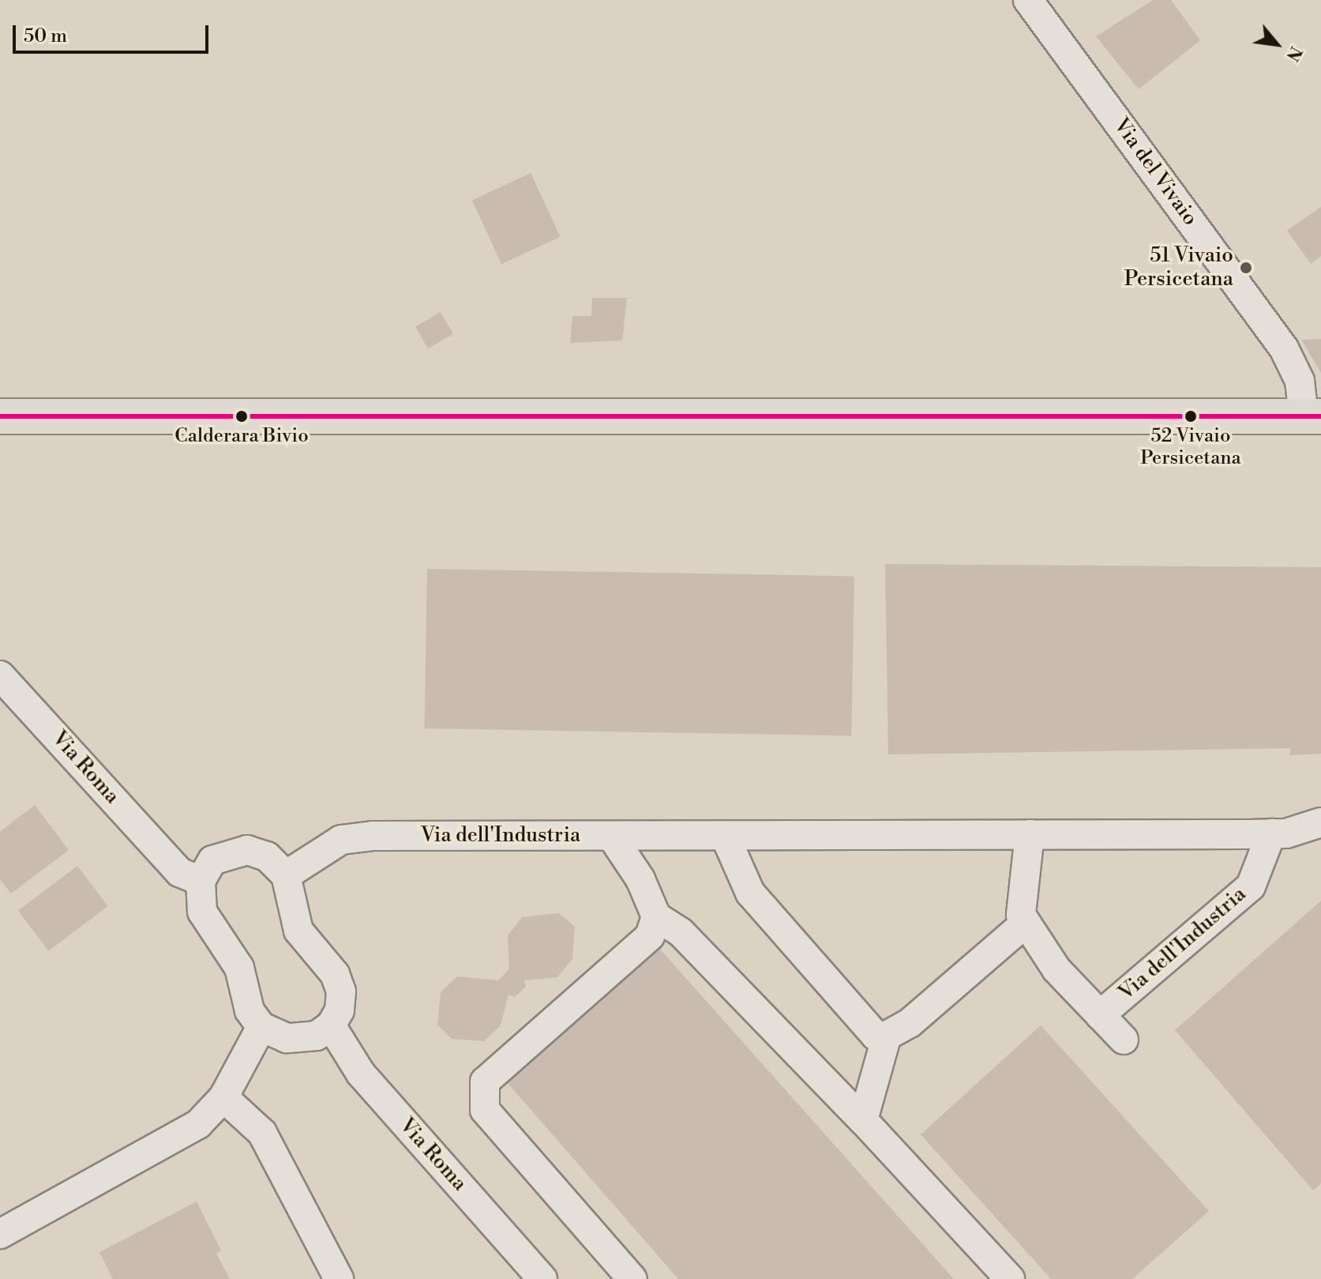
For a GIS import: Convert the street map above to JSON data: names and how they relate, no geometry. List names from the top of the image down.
{
  "streets": {
    "street": ["Via del Vivaio", "Via Roma", "Via dell'Industria"]
  },
  "places": ["51 Vivaio Persicetana", "Calderara Bivio", "52 Vivaio Persicetana"],
  "scale_bar": "50 m",
  "north": "bottom right"
}
